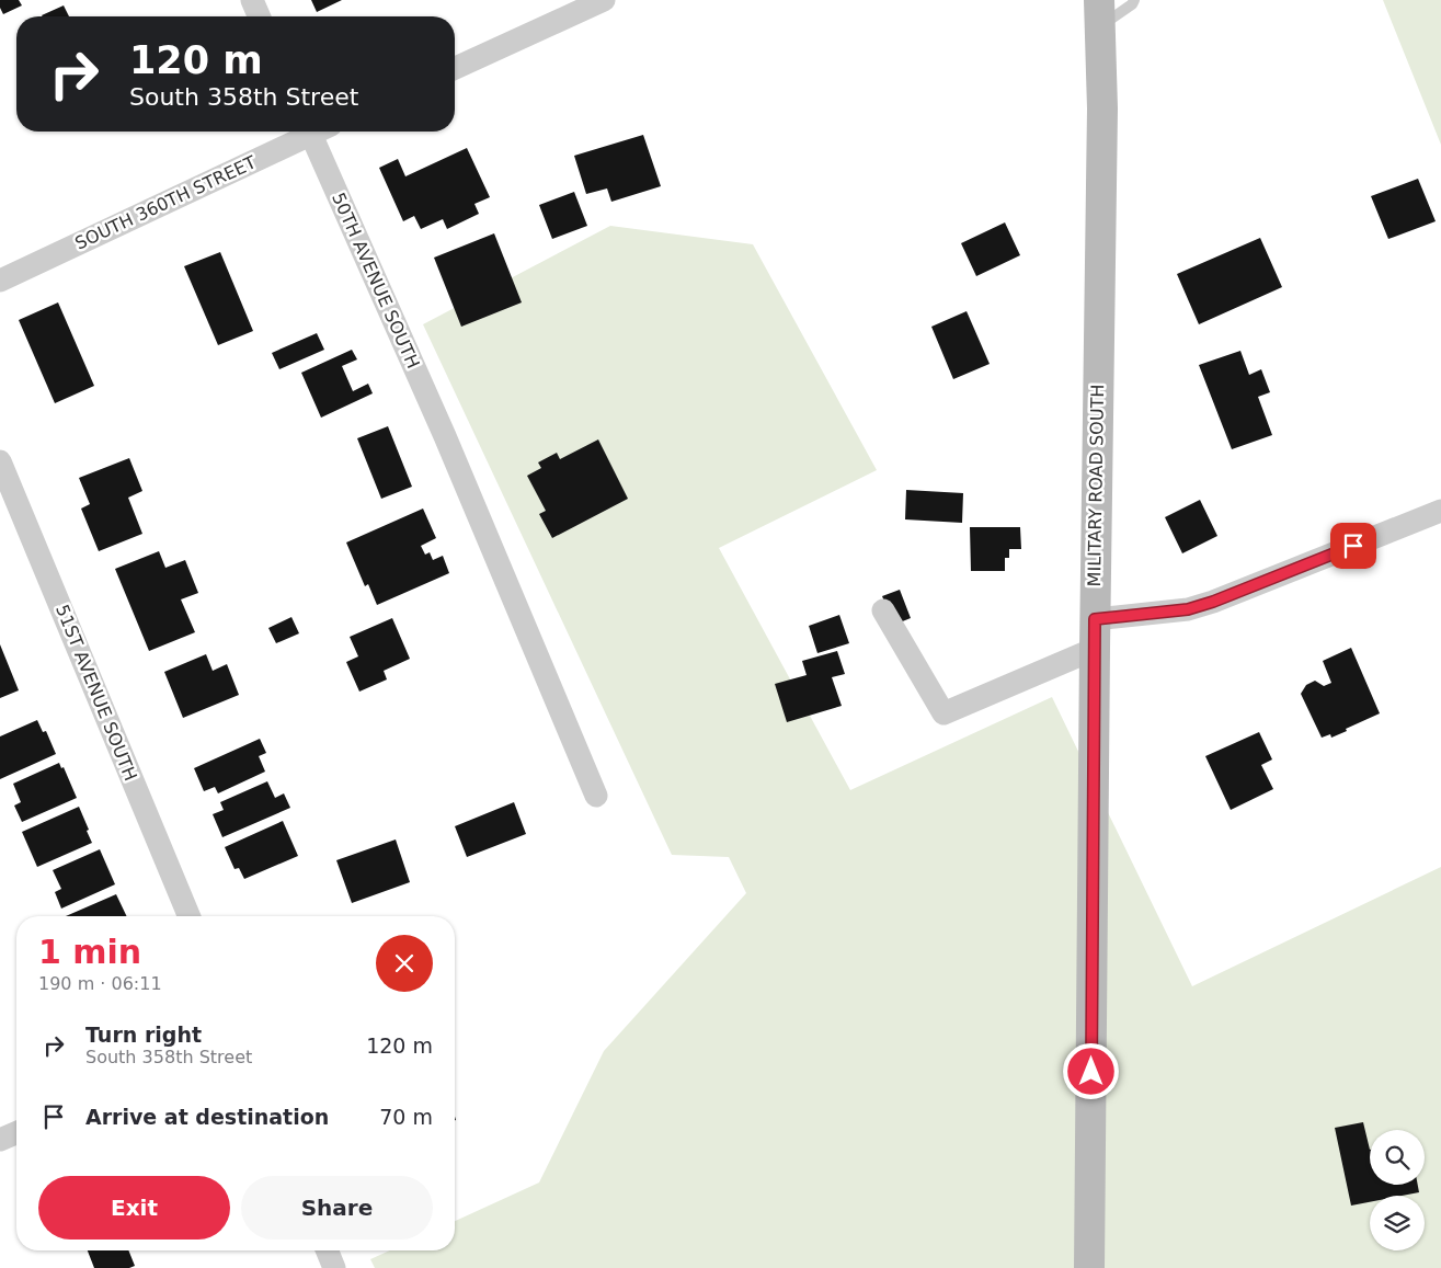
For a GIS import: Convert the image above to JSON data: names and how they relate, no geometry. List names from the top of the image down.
{
  "streets": {
    "main road": ["MILITARY ROAD SOUTH"],
    "street": ["SOUTH 360TH STREET", "50TH AVENUE SOUTH", "51ST AVENUE SOUTH"]
  },
  "page": {
    "turn": ["120 m", "South 358th Street"],
    "heading": ["1 min", "190 m · 06:11"],
    "list": [
      {
        "name": "Turn right",
        "note": "South 358th Street",
        "value": "120 m"
      },
      {
        "name": "Arrive at destination",
        "value": "70 m"
      }
    ],
    "buttons": ["Exit", "Share"]
  }
}
